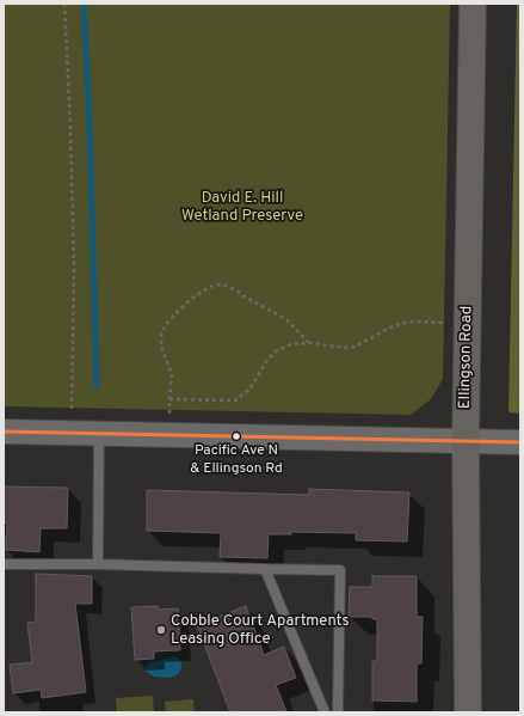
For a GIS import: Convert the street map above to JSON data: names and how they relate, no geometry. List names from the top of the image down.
{
  "streets": {
    "main road": ["Ellingson Road"]
  },
  "parks": ["David E. Hill Wetland Preserve"],
  "places": ["Pacific Ave N & Ellingson Rd", "Cobble Court Apartments Leasing Office"]
}
